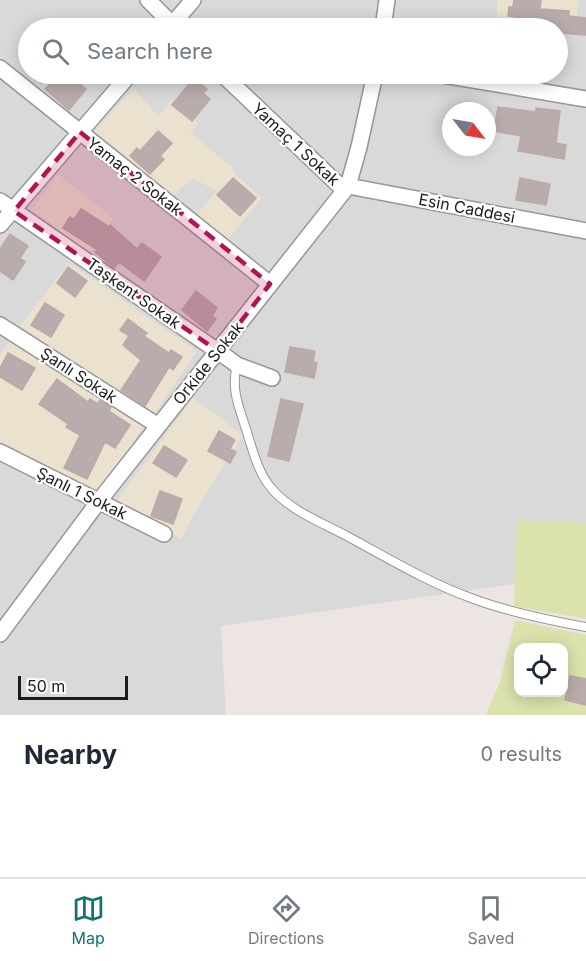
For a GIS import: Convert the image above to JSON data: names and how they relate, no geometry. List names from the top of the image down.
{
  "streets": {
    "street": [
      "Yamaç 1 Sokak",
      "Yamaç 2 Sokak",
      "Esin Caddesi",
      "Taşkent Sokak",
      "Orkide Sokak",
      "Şanlı Sokak",
      "Şanlı 1 Sokak"
    ]
  },
  "crossings": [
    ["Yamaç 1 Sokak", "Esin Caddesi"],
    ["Yamaç 1 Sokak", "Orkide Sokak"],
    ["Yamaç 2 Sokak", "Orkide Sokak"],
    ["Esin Caddesi", "Orkide Sokak"],
    ["Taşkent Sokak", "Orkide Sokak"],
    ["Orkide Sokak", "Şanlı Sokak"],
    ["Orkide Sokak", "Şanlı 1 Sokak"]
  ],
  "scale_bar": "50 m",
  "north": "bottom right",
  "page": {
    "search": "Search here",
    "scale": "50 m",
    "heading": ["Nearby", "0 results"],
    "nav": ["Map", "Directions", "Saved"]
  }
}
